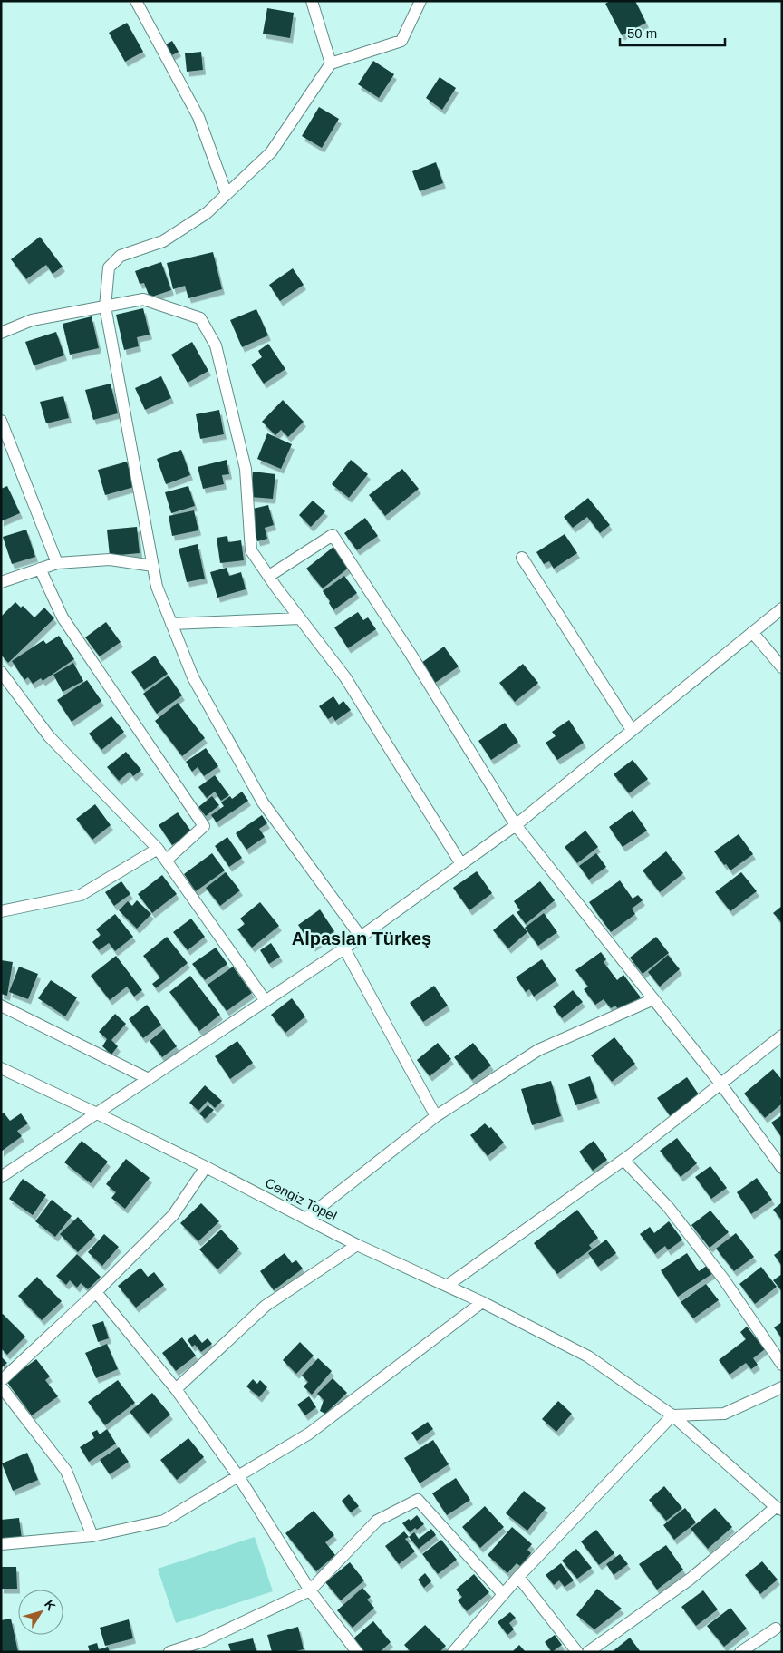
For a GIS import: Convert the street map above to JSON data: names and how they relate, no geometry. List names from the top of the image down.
{
  "streets": {
    "street": ["Cengiz Topel"]
  },
  "districts": ["Alpaslan Türkeş"],
  "scale_bar": "50 m",
  "north": "top right"
}
